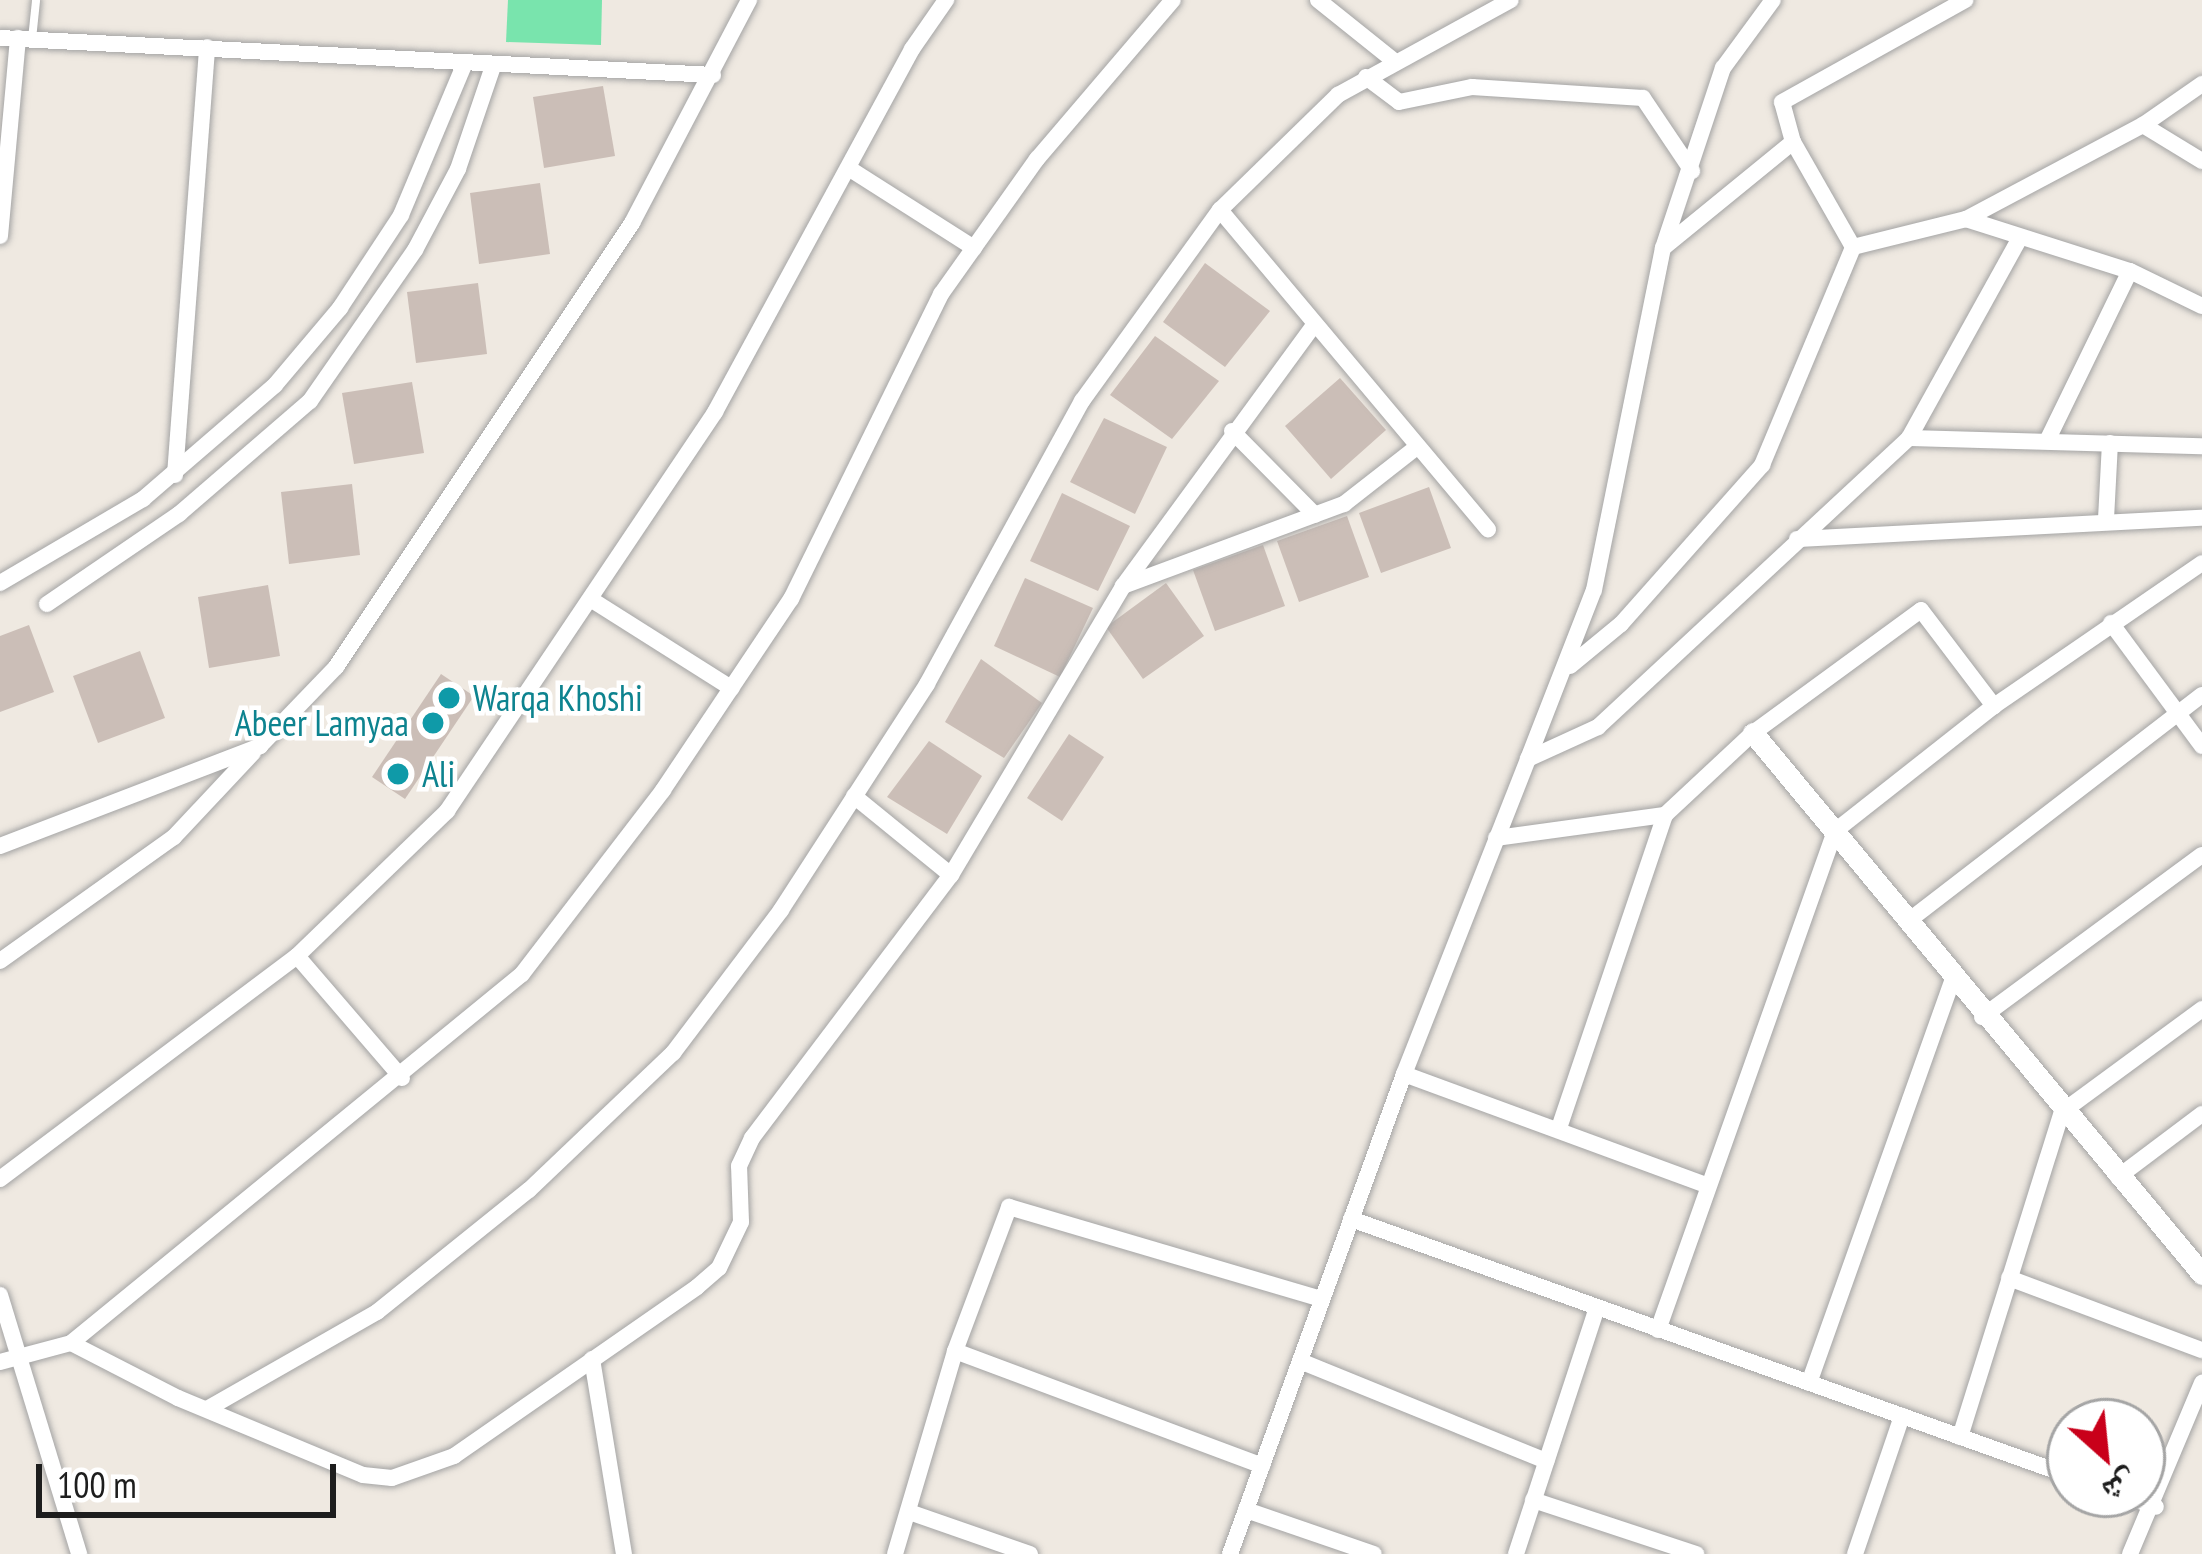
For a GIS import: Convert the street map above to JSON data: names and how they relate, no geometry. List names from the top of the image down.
{
  "places": ["Warqa Khoshi", "Abeer Lamyaa", "Ali"],
  "scale_bar": "100 m",
  "north": "bottom right"
}
